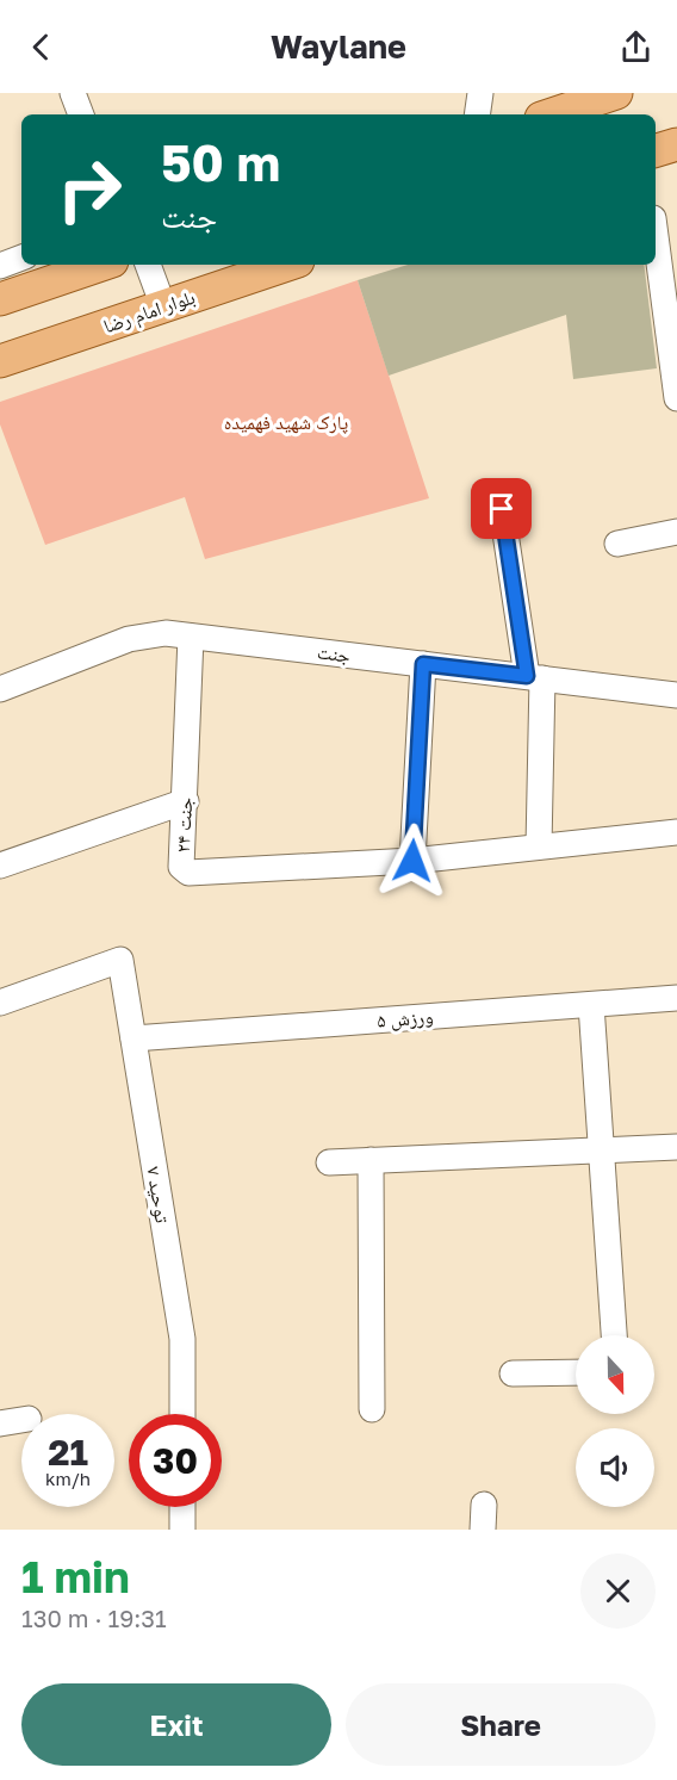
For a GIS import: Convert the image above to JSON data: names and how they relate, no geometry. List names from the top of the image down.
{
  "streets": {
    "main road": ["بلوار امام رضا"],
    "street": [
      "جنت",
      "جنت ۲۴",
      "ورزش ۵",
      "توحید ۷"
    ]
  },
  "crossings": [
    ["جنت", "جنت ۲۴"],
    ["ورزش ۵", "توحید ۷"]
  ],
  "parks": ["پارک شهید فهمیده"],
  "north": "bottom",
  "page": {
    "header": "Waylane",
    "turn": ["50 m", "جنت"],
    "speed": "21 km/h",
    "limit": "30",
    "heading": ["1 min", "130 m · 19:31"],
    "buttons": ["Exit", "Share"]
  }
}
